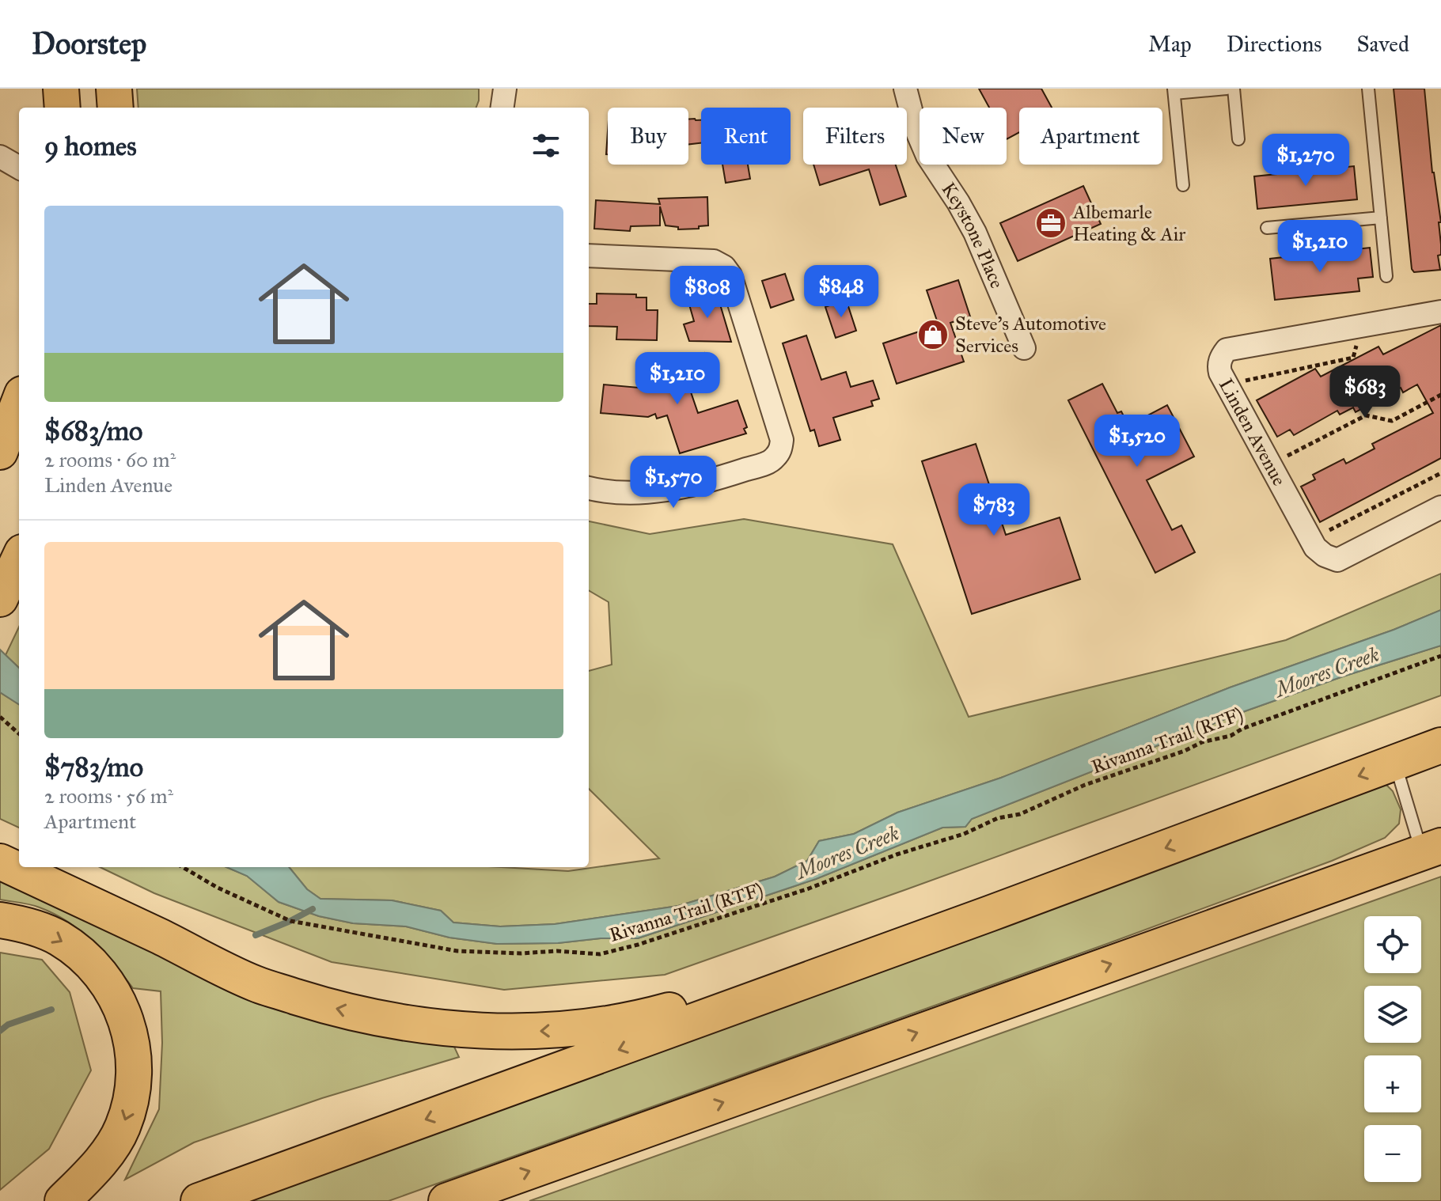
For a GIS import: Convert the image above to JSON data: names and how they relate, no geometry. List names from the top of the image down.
{
  "streets": {
    "street": ["Keystone Place", "Linden Avenue"],
    "path": ["Rivanna Trail (RTF)"]
  },
  "water": ["Moores Creek"],
  "places": {
    "office": ["Albemarle Heating & Air"],
    "shop": ["Steve's Automotive Services"]
  },
  "page": {
    "header": "Doorstep",
    "nav": ["Map", "Directions", "Saved"],
    "chip": [
      "Buy",
      "Rent",
      "Filters",
      "New",
      "Apartment"
    ],
    "heading": "9 homes",
    "price": [
      "$1,270",
      "$1,210",
      "$848",
      "$808",
      "$1,210",
      "$683",
      "$1,520",
      "$1,570",
      "$783"
    ],
    "list": [
      {
        "name": "$683/mo",
        "note": "2 rooms · 60 m² · Linden Avenue"
      },
      {
        "name": "$783/mo",
        "note": "2 rooms · 56 m² · Apartment"
      }
    ],
    "map_buttons": ["+", "−"]
  }
}
